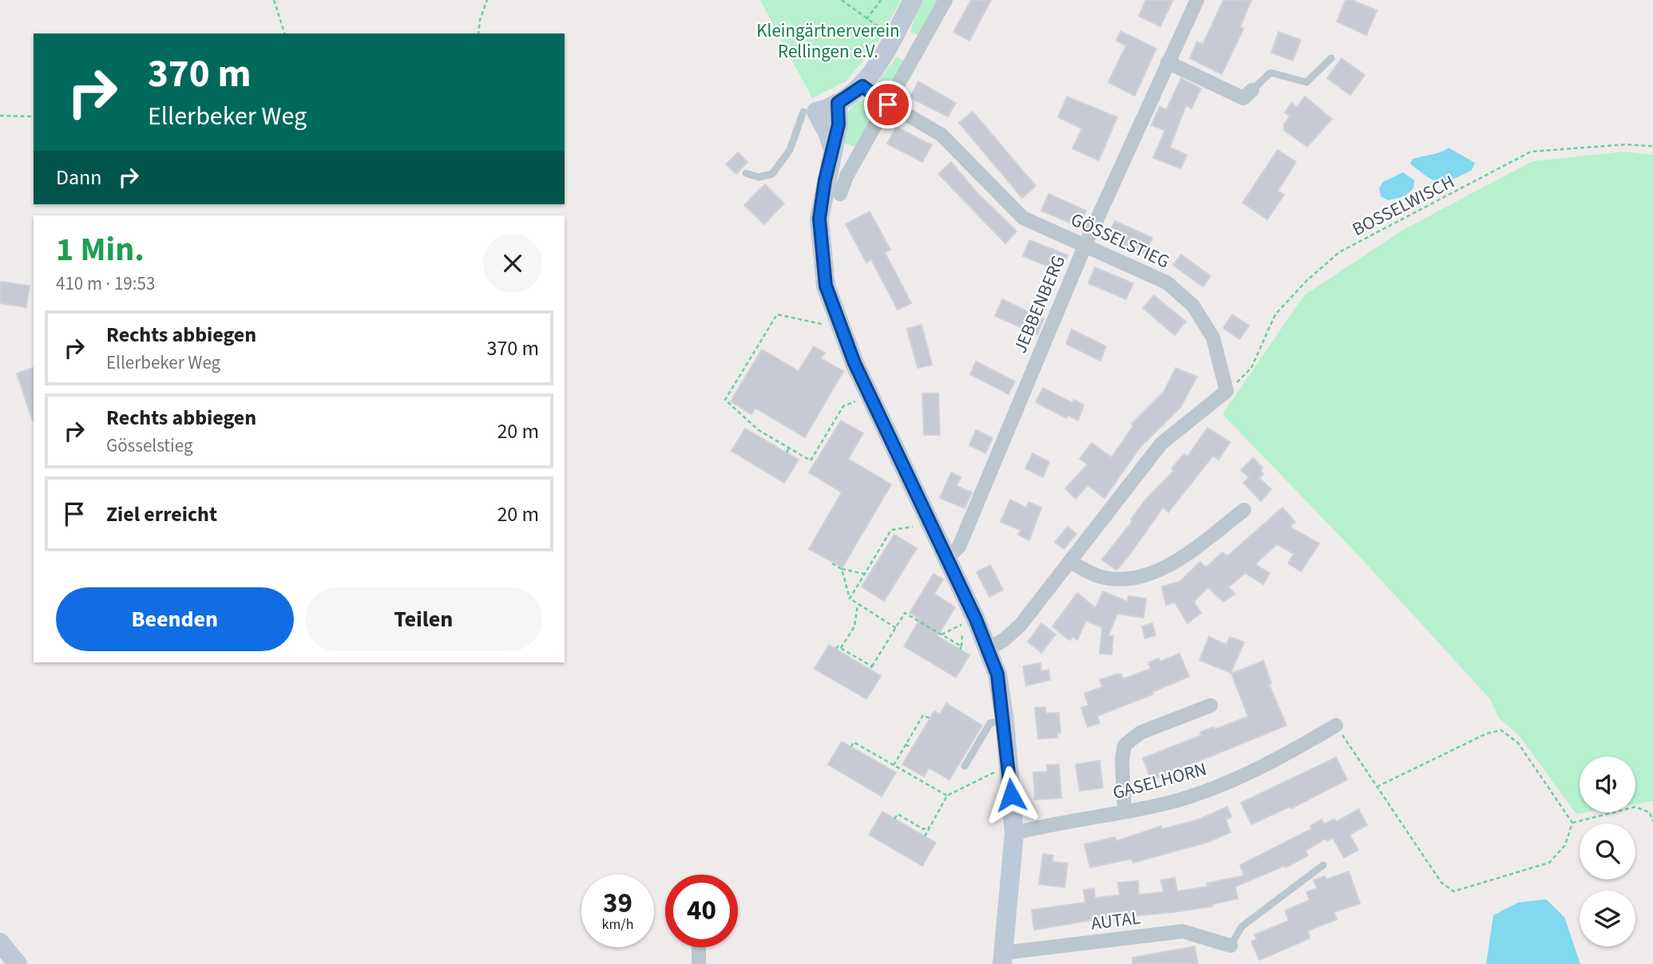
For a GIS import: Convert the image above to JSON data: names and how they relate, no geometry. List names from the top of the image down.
{
  "streets": {
    "street": [
      "GÖSSELSTIEG",
      "JEBBENBERG",
      "GASELHORN",
      "AUTAL"
    ],
    "path": ["BOSSELWISCH"]
  },
  "crossings": [
    ["BOSSELWISCH", "GÖSSELSTIEG"],
    ["GÖSSELSTIEG", "JEBBENBERG"]
  ],
  "parks": ["Kleingärtnerverein Rellingen e.V."],
  "page": {
    "turn": ["370 m", "Ellerbeker Weg"],
    "then": "Dann",
    "heading": ["1 Min.", "410 m · 19:53"],
    "list": [
      {
        "name": "Rechts abbiegen",
        "note": "Ellerbeker Weg",
        "value": "370 m"
      },
      {
        "name": "Rechts abbiegen",
        "note": "Gösselstieg",
        "value": "20 m"
      },
      {
        "name": "Ziel erreicht",
        "value": "20 m"
      }
    ],
    "buttons": ["Beenden", "Teilen"],
    "speed": "39 km/h",
    "limit": "40"
  }
}
